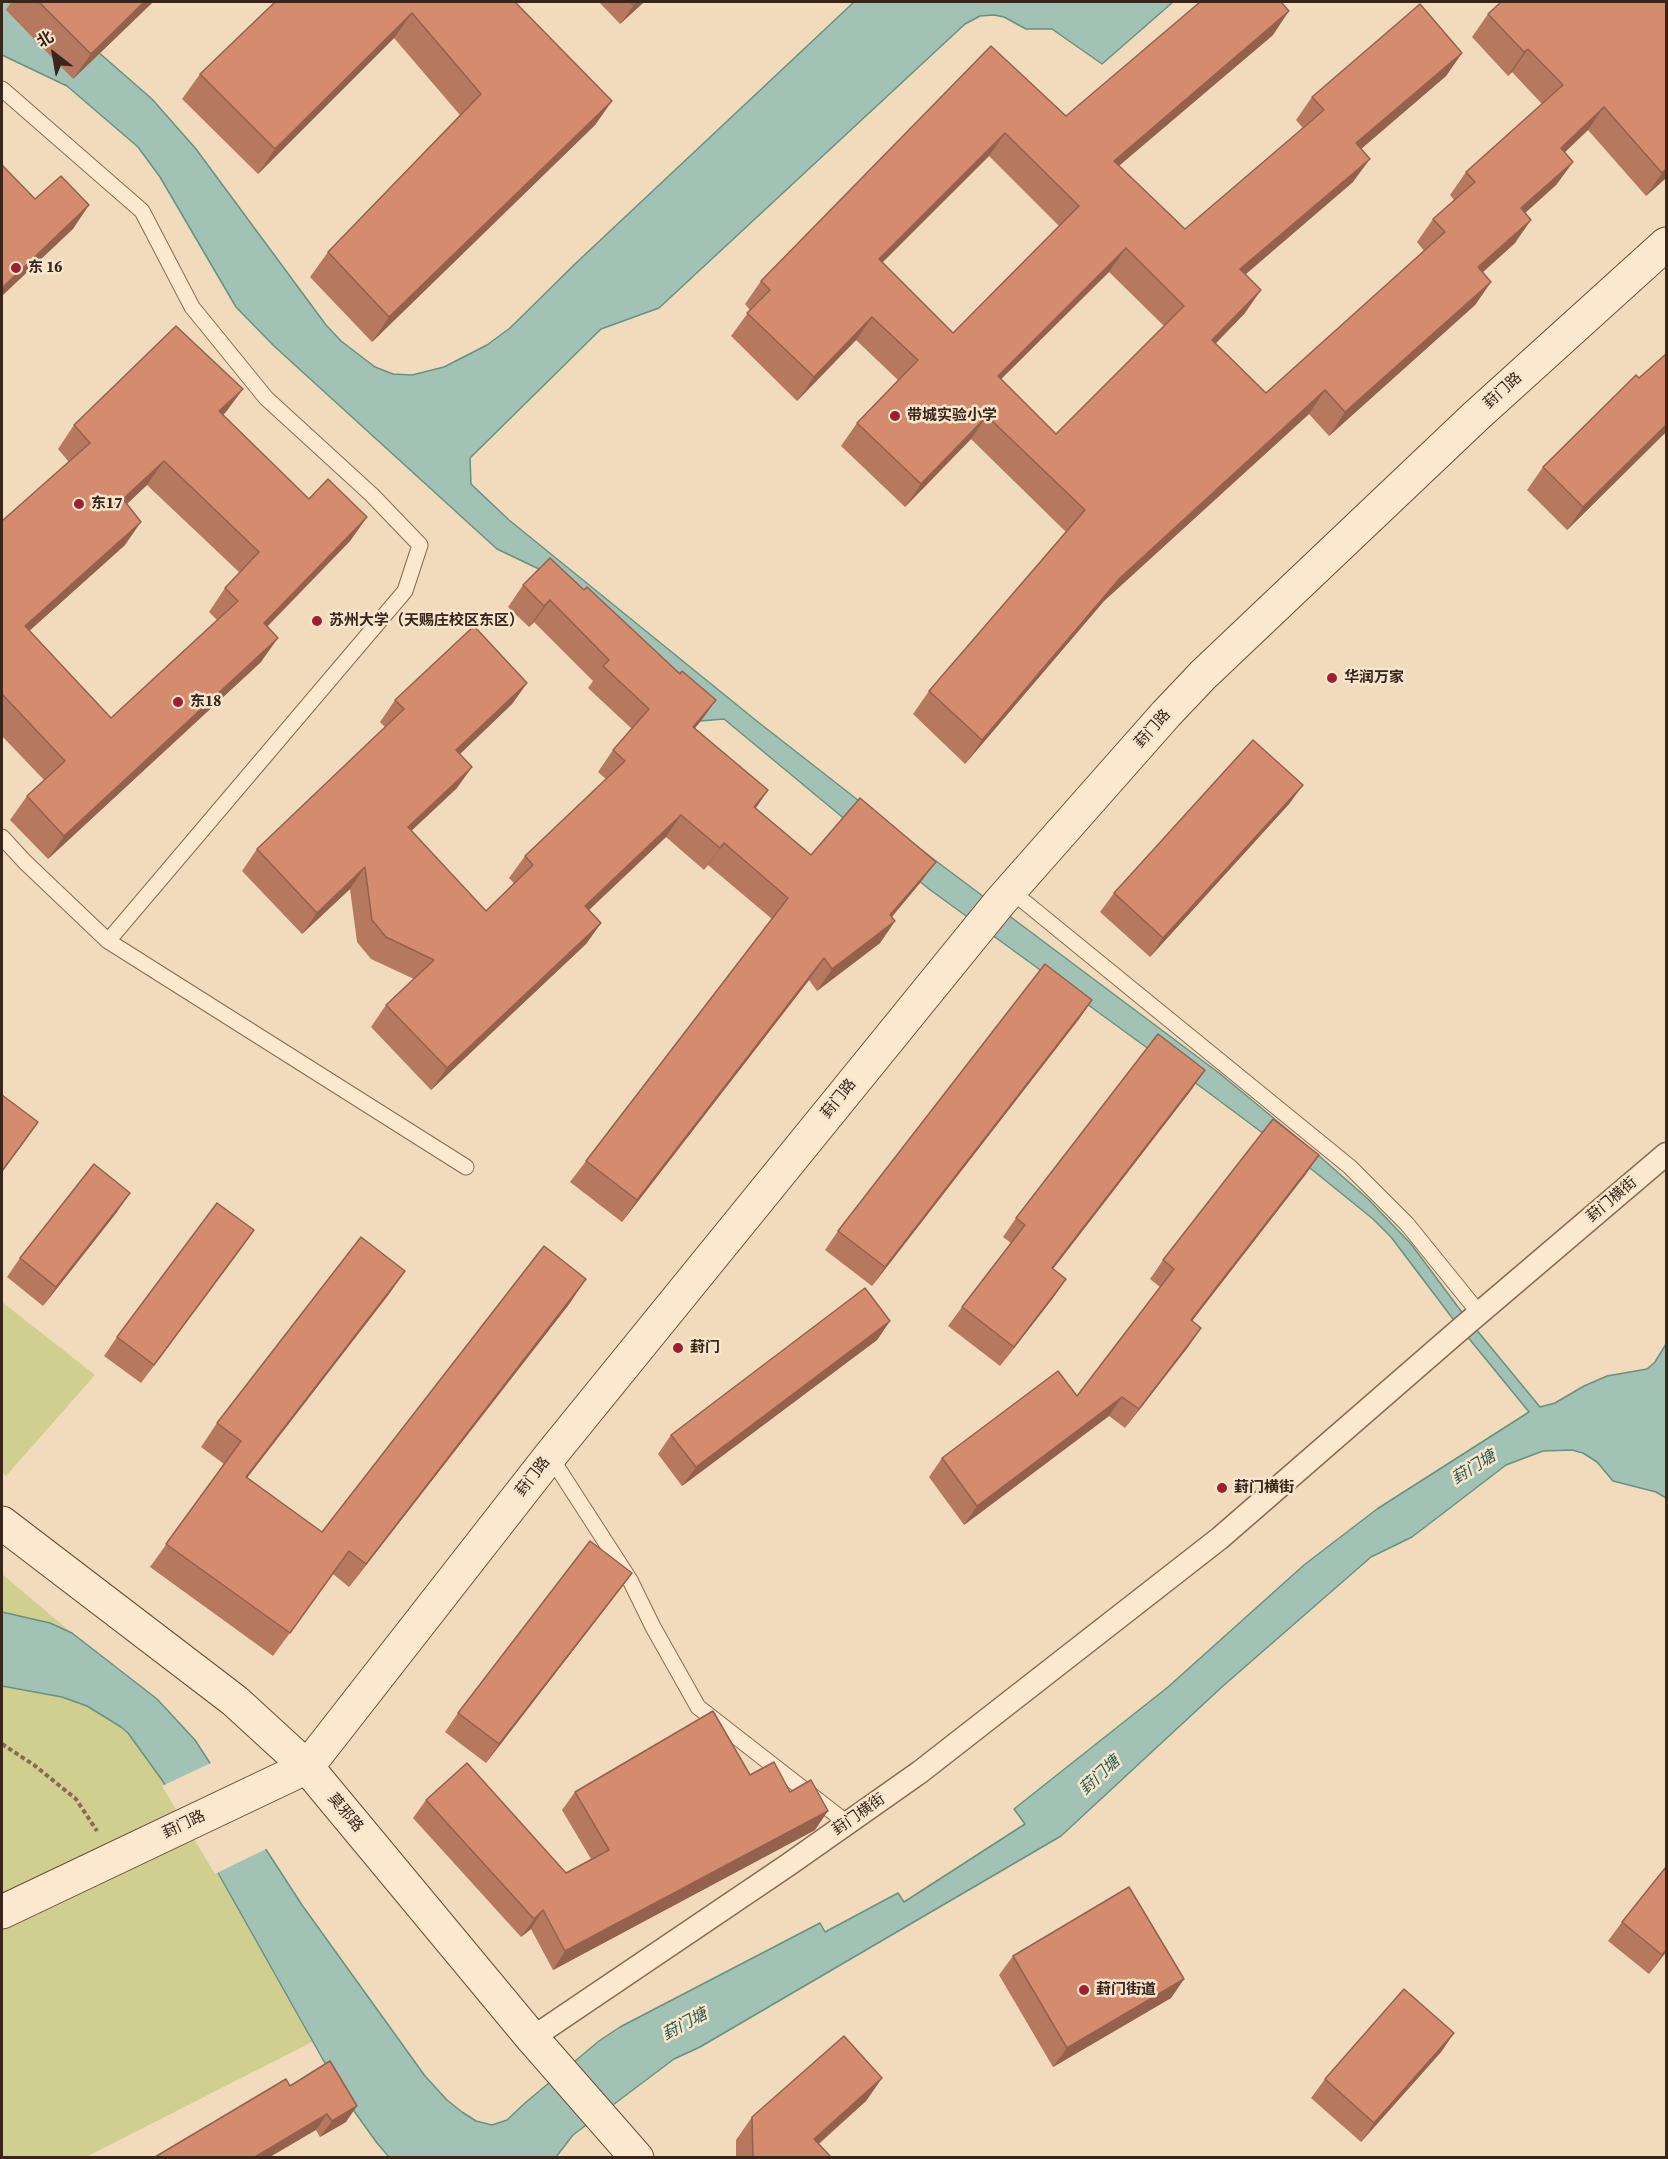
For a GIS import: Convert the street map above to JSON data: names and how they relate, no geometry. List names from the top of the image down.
{
  "streets": {
    "main road": ["葑门路", "莫邪路"],
    "street": ["葑门横街"]
  },
  "crossings": [
    ["葑门路", "莫邪路"],
    ["葑门横街", "莫邪路"]
  ],
  "water": ["葑门塘"],
  "places": [
    "东 16",
    "带城实验小学",
    "东17",
    "苏州大学（天赐庄校区东区）",
    "华润万家",
    "东18",
    "葑门",
    "葑门横街",
    "葑门街道"
  ],
  "north": "top left"
}
